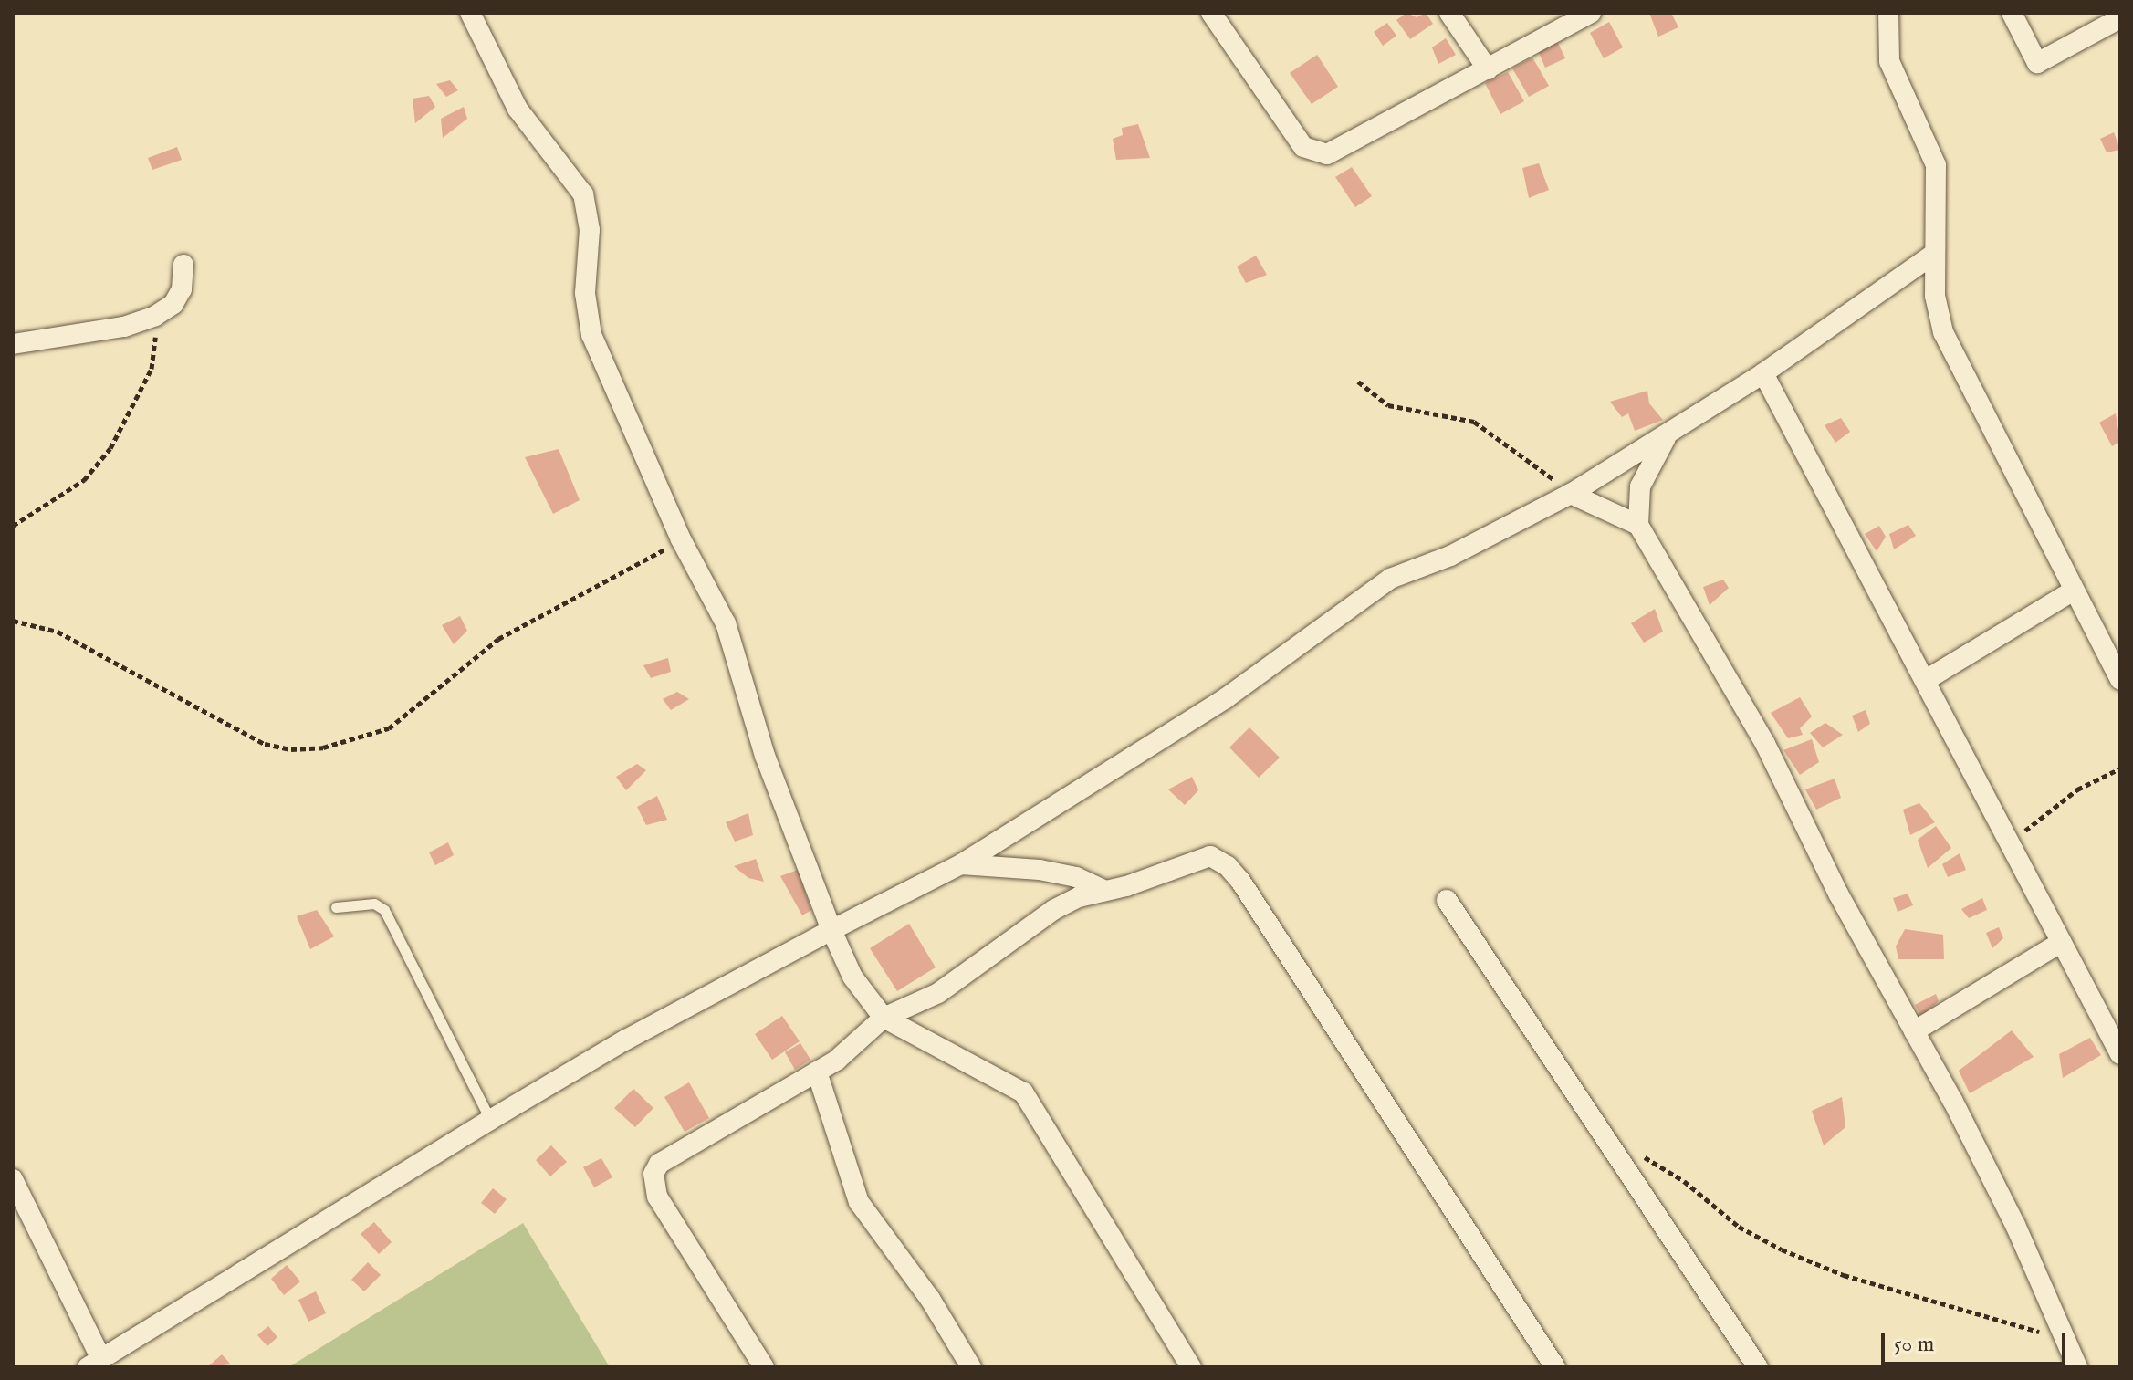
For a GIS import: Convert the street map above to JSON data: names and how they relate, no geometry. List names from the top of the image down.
{
  "scale_bar": "50 m"
}
